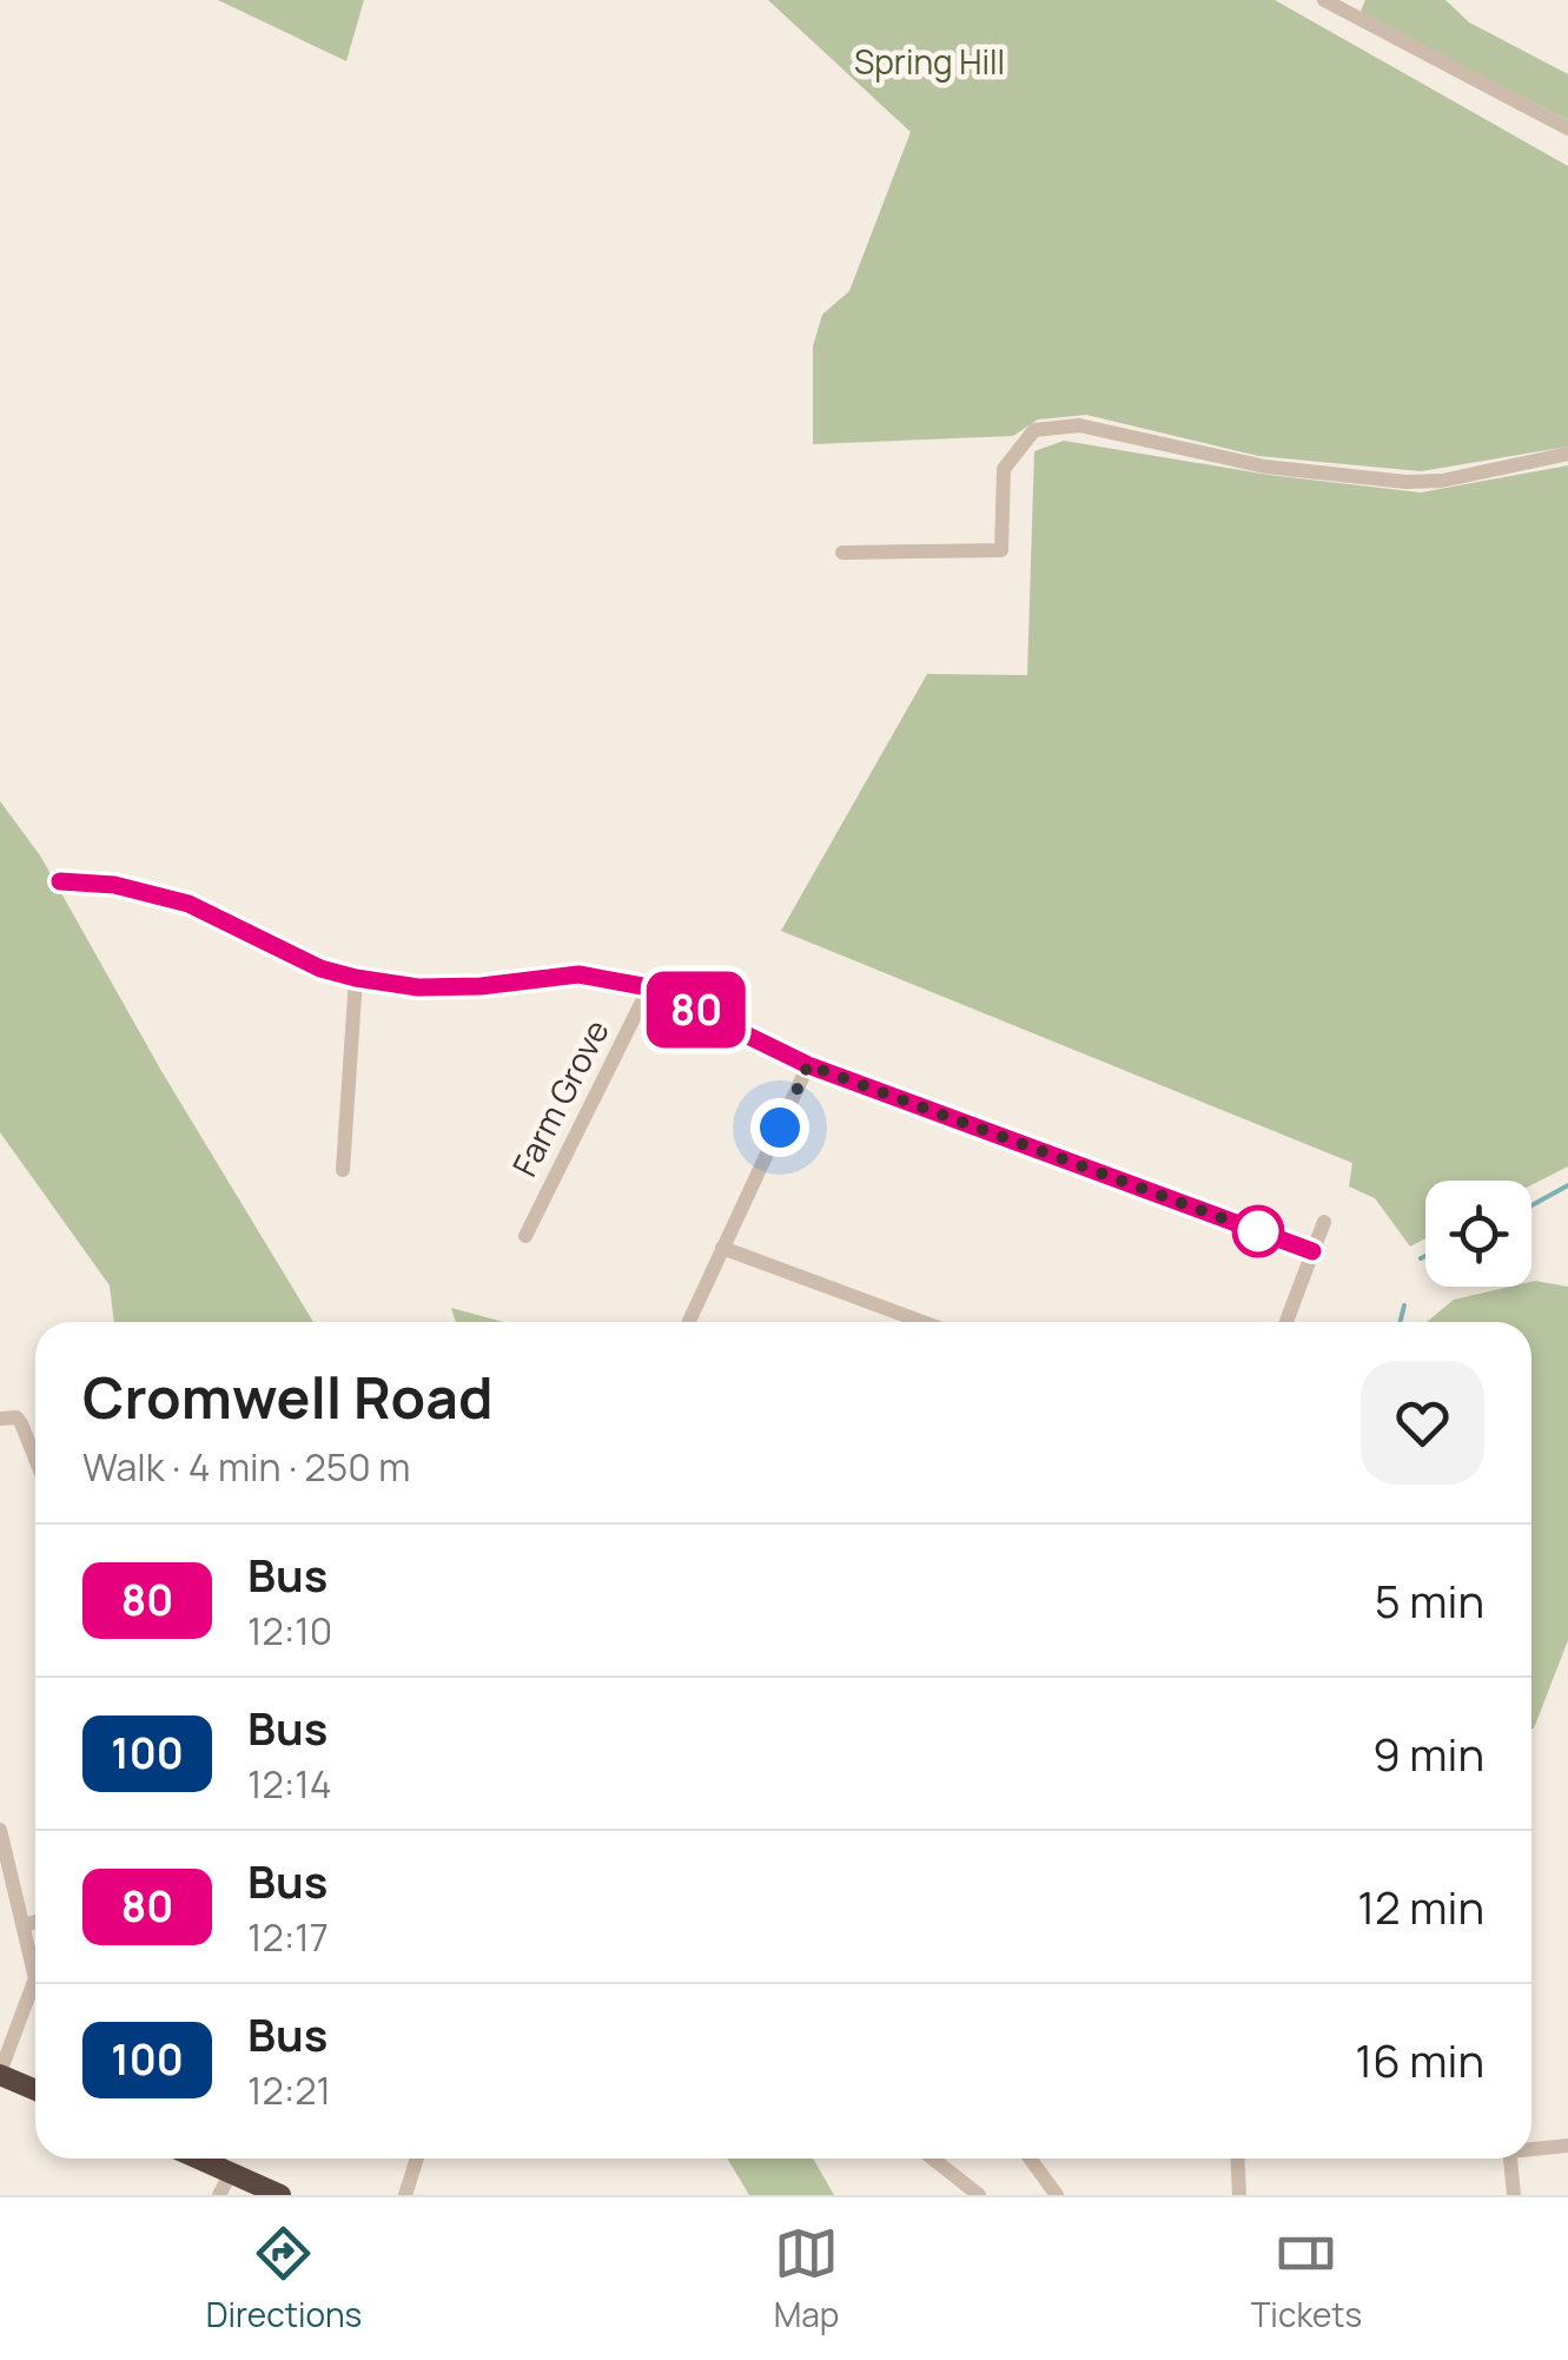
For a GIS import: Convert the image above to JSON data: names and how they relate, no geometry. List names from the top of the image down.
{
  "streets": {
    "street": ["Farm Grove"]
  },
  "parks": ["Spring Hill"],
  "lines": ["bus line 80"],
  "page": {
    "on_map": "80",
    "heading": ["Cromwell Road", "Walk · 4 min · 250 m"],
    "list": [
      {
        "mark": "80",
        "name": "Bus",
        "note": "12:10",
        "value": "5 min"
      },
      {
        "mark": "100",
        "name": "Bus",
        "note": "12:14",
        "value": "9 min"
      },
      {
        "mark": "80",
        "name": "Bus",
        "note": "12:17",
        "value": "12 min"
      },
      {
        "mark": "100",
        "name": "Bus",
        "note": "12:21",
        "value": "16 min"
      }
    ],
    "tabs": ["Directions", "Map", "Tickets"]
  }
}
